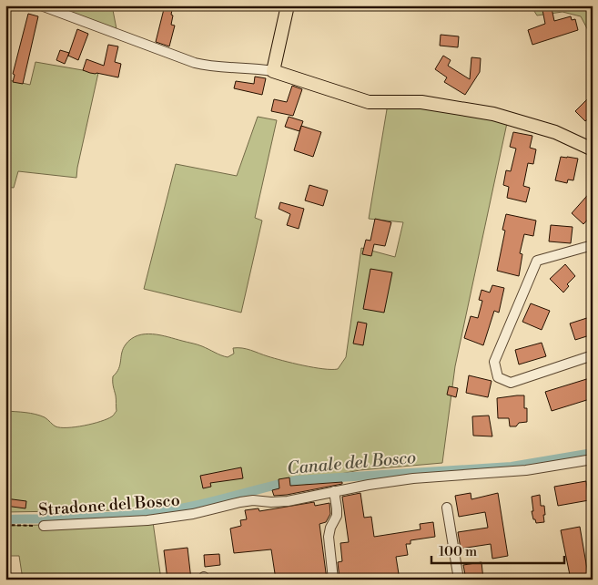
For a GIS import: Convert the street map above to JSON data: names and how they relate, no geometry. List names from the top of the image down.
{
  "streets": {
    "street": ["Stradone del Bosco"]
  },
  "water": ["Canale del Bosco"],
  "scale_bar": "100 m"
}
